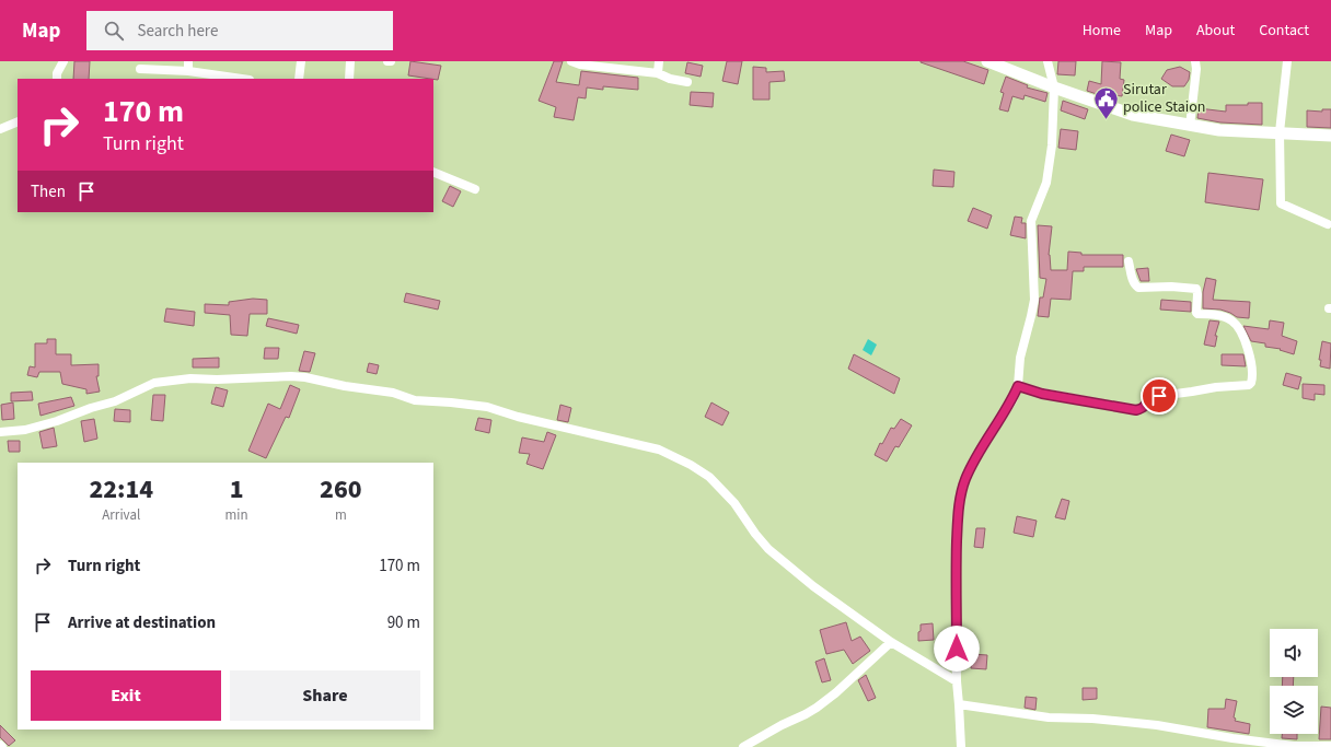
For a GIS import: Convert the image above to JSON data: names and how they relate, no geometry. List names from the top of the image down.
{
  "places": {
    "public building": ["Sirutar police Staion"]
  },
  "page": {
    "header": "Map",
    "search": "Search here",
    "nav": [
      "Home",
      "Map",
      "About",
      "Contact"
    ],
    "turn": ["170 m", "Turn right"],
    "then": "Then",
    "eta": [
      "22:14",
      "Arrival",
      "1",
      "min",
      "260",
      "m"
    ],
    "list": [
      {
        "name": "Turn right",
        "value": "170 m"
      },
      {
        "name": "Arrive at destination",
        "value": "90 m"
      }
    ],
    "buttons": ["Exit", "Share"]
  }
}
